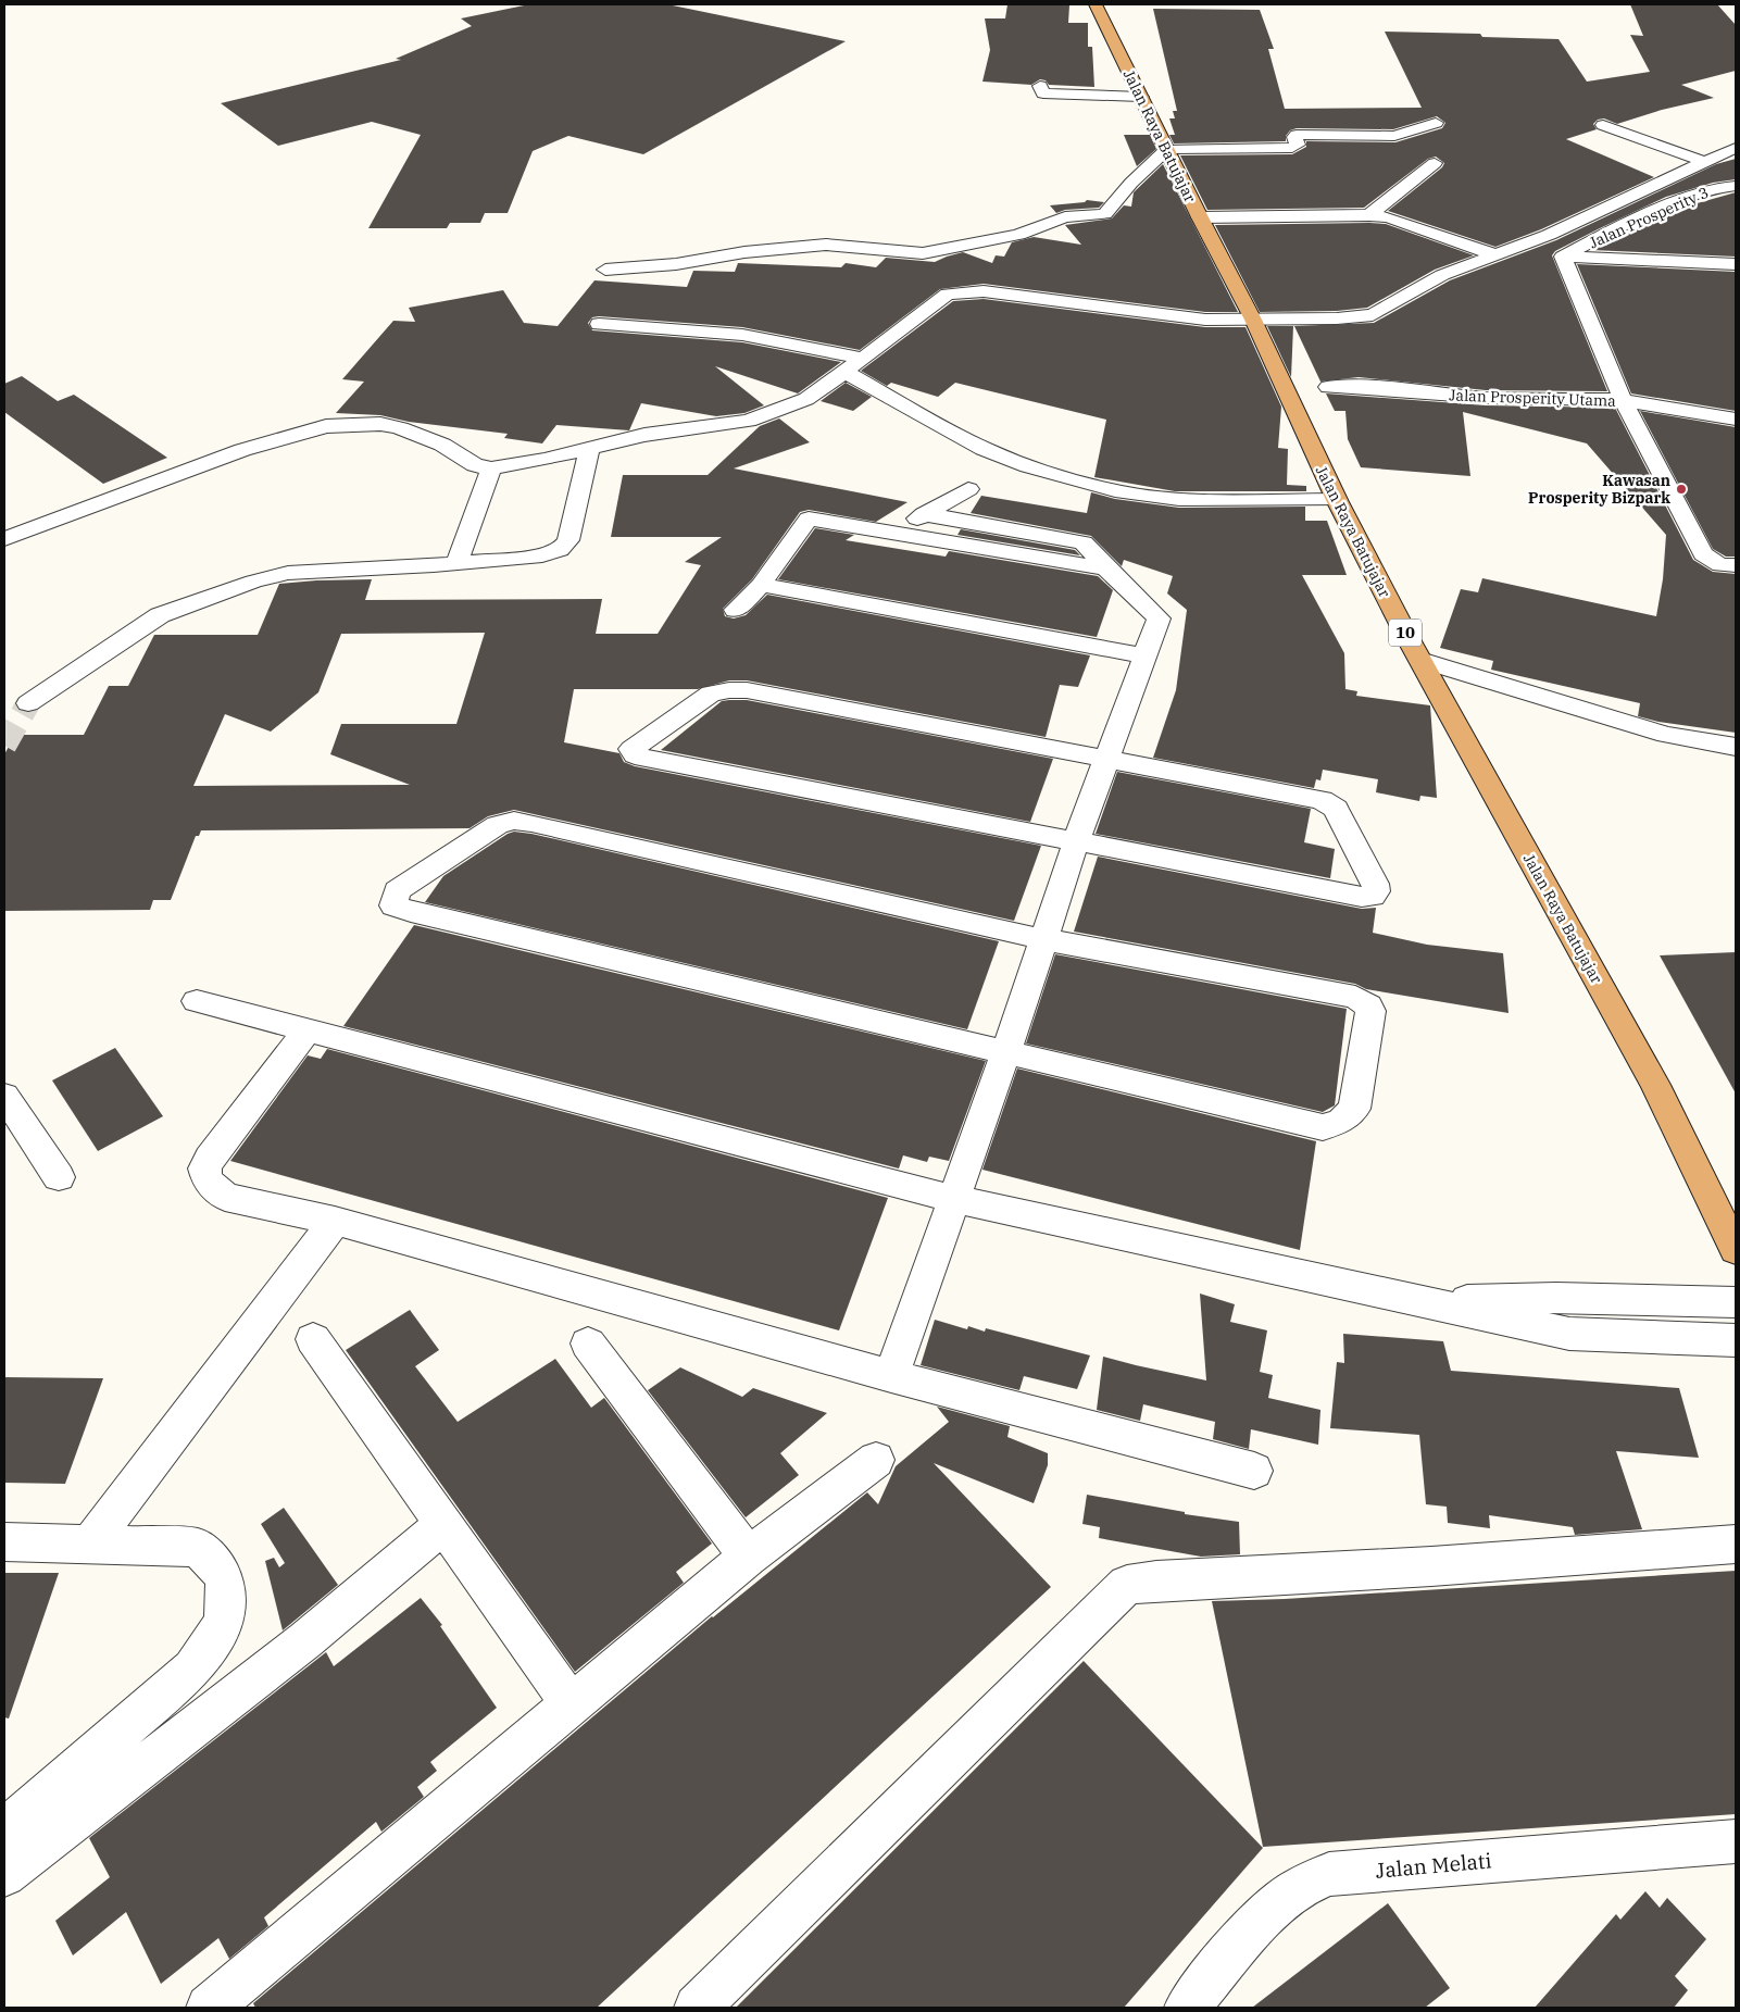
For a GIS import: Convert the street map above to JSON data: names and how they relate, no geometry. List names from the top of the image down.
{
  "streets": {
    "highway": ["Jalan Raya Batujajar", "10"],
    "street": ["Jalan Prosperity 3", "Jalan Prosperity Utama", "Jalan Melati"]
  },
  "places": ["Kawasan Prosperity Bizpark"]
}
